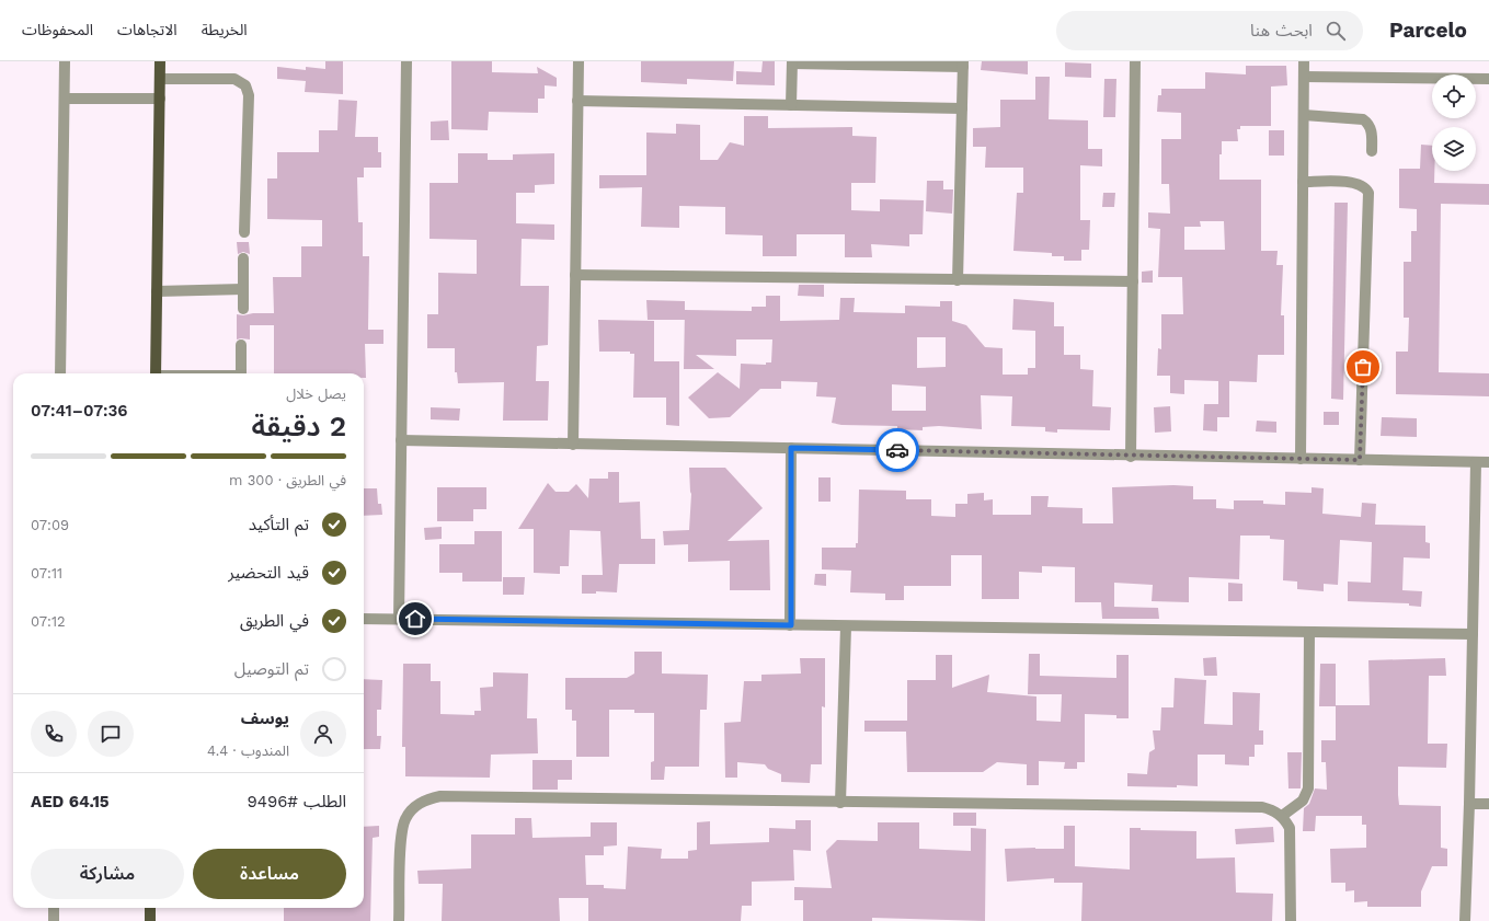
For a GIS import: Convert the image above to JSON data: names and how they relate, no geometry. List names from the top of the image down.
{
  "page": {
    "header": "Parcelo",
    "search": "ابحث هنا",
    "nav": ["الخريطة", "الاتجاهات", "المحفوظات"],
    "heading": ["2 دقيقة", "يصل خلال", "07:36–07:41"],
    "panel": [
      "يوسف",
      "المندوب · 4.4",
      "الطلب #9496",
      "AED 64.15"
    ],
    "bar": "في الطريق · 300 m",
    "list": [
      ["تم التأكيد", "07:09"],
      ["قيد التحضير", "07:11"],
      ["في الطريق", "07:12"],
      "تم التوصيل"
    ],
    "buttons": ["مساعدة", "مشاركة"]
  }
}
